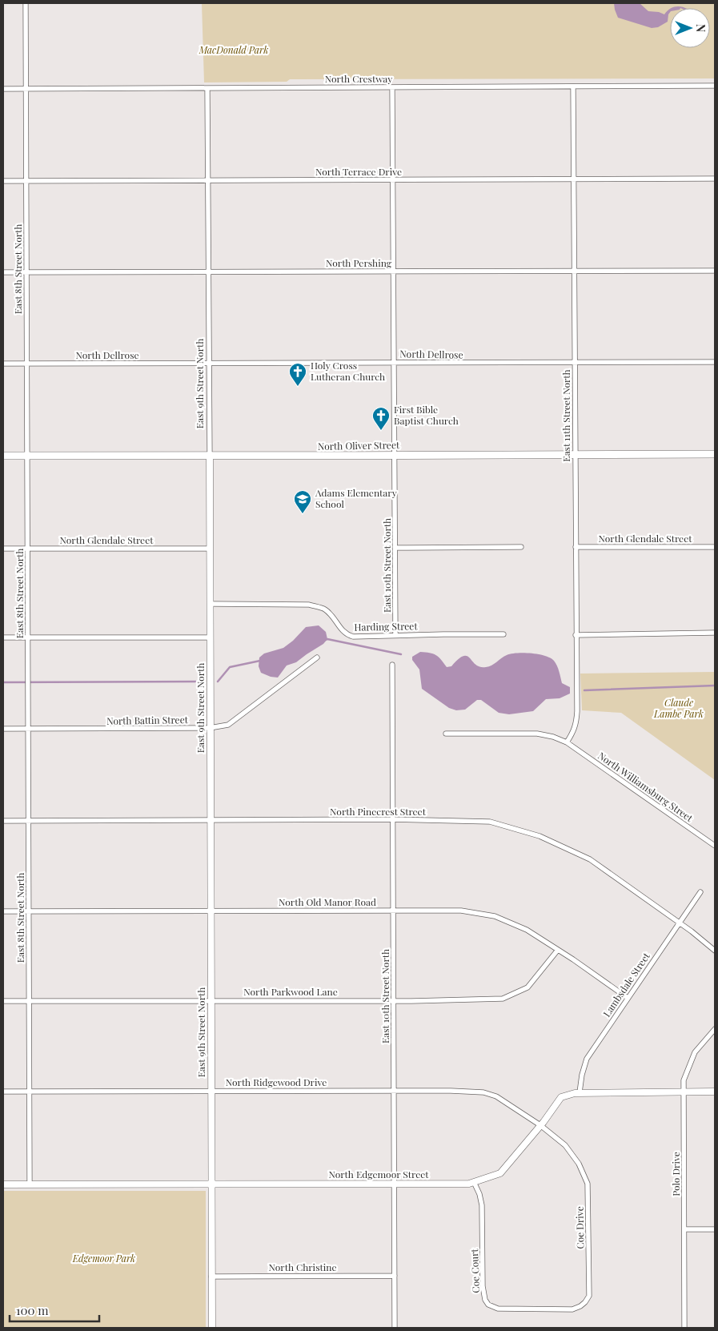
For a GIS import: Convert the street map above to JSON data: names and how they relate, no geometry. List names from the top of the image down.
{
  "streets": {
    "main road": ["North Oliver Street"],
    "street": [
      "North Crestway",
      "North Terrace Drive",
      "North Pershing",
      "East 8th Street North",
      "North Dellrose",
      "East 9th Street North",
      "East 11th Street North",
      "North Glendale Street",
      "East 10th Street North",
      "Harding Street",
      "North Battin Street",
      "North Williamsburg Street",
      "North Pinecrest Street",
      "North Old Manor Road",
      "Lambsdale Street",
      "North Parkwood Lane",
      "North Ridgewood Drive",
      "Polo Drive",
      "North Edgemoor Street",
      "Coe Drive",
      "North Christine",
      "Coe Court"
    ]
  },
  "crossings": [
    ["North Crestway", "East 8th Street North"],
    ["North Crestway", "East 9th Street North"],
    ["North Crestway", "East 11th Street North"],
    ["North Crestway", "East 10th Street North"],
    ["North Terrace Drive", "East 8th Street North"],
    ["North Terrace Drive", "East 9th Street North"],
    ["North Terrace Drive", "East 11th Street North"],
    ["North Terrace Drive", "East 10th Street North"],
    ["North Pershing", "East 8th Street North"],
    ["North Pershing", "East 9th Street North"],
    ["North Pershing", "East 11th Street North"],
    ["North Pershing", "East 10th Street North"],
    ["East 8th Street North", "North Dellrose"],
    ["East 8th Street North", "North Oliver Street"],
    ["East 8th Street North", "North Glendale Street"],
    ["East 8th Street North", "North Battin Street"],
    ["East 8th Street North", "North Pinecrest Street"],
    ["East 8th Street North", "North Old Manor Road"],
    ["East 8th Street North", "North Parkwood Lane"],
    ["East 8th Street North", "North Ridgewood Drive"],
    ["East 8th Street North", "North Edgemoor Street"],
    ["North Dellrose", "East 9th Street North"],
    ["North Dellrose", "East 11th Street North"],
    ["North Dellrose", "East 10th Street North"],
    ["East 9th Street North", "North Oliver Street"],
    ["East 9th Street North", "North Glendale Street"],
    ["East 9th Street North", "Harding Street"],
    ["East 9th Street North", "North Battin Street"],
    ["East 9th Street North", "North Pinecrest Street"],
    ["East 9th Street North", "North Old Manor Road"],
    ["East 9th Street North", "North Parkwood Lane"],
    ["East 9th Street North", "North Ridgewood Drive"],
    ["East 9th Street North", "North Edgemoor Street"],
    ["East 9th Street North", "North Christine"],
    ["East 11th Street North", "North Oliver Street"],
    ["East 11th Street North", "North Glendale Street"],
    ["East 11th Street North", "North Williamsburg Street"],
    ["North Oliver Street", "East 10th Street North"],
    ["East 10th Street North", "Harding Street"],
    ["East 10th Street North", "North Pinecrest Street"],
    ["East 10th Street North", "North Old Manor Road"],
    ["East 10th Street North", "North Parkwood Lane"],
    ["East 10th Street North", "North Ridgewood Drive"],
    ["East 10th Street North", "North Edgemoor Street"],
    ["East 10th Street North", "North Christine"],
    ["North Pinecrest Street", "Lambsdale Street"],
    ["North Old Manor Road", "Lambsdale Street"],
    ["North Old Manor Road", "North Parkwood Lane"],
    ["Lambsdale Street", "North Edgemoor Street"],
    ["North Ridgewood Drive", "North Edgemoor Street"],
    ["North Ridgewood Drive", "Coe Drive"],
    ["Polo Drive", "North Edgemoor Street"],
    ["North Edgemoor Street", "Coe Drive"],
    ["North Edgemoor Street", "Coe Court"],
    ["Coe Drive", "Coe Court"]
  ],
  "parks": ["MacDonald Park", "Claude Lambe Park", "Edgemoor Park"],
  "places": {
    "church": ["Holy Cross Lutheran Church", "First Bible Baptist Church"],
    "school or university": ["Adams Elementary School"]
  },
  "scale_bar": "100 m",
  "north": "right"
}
